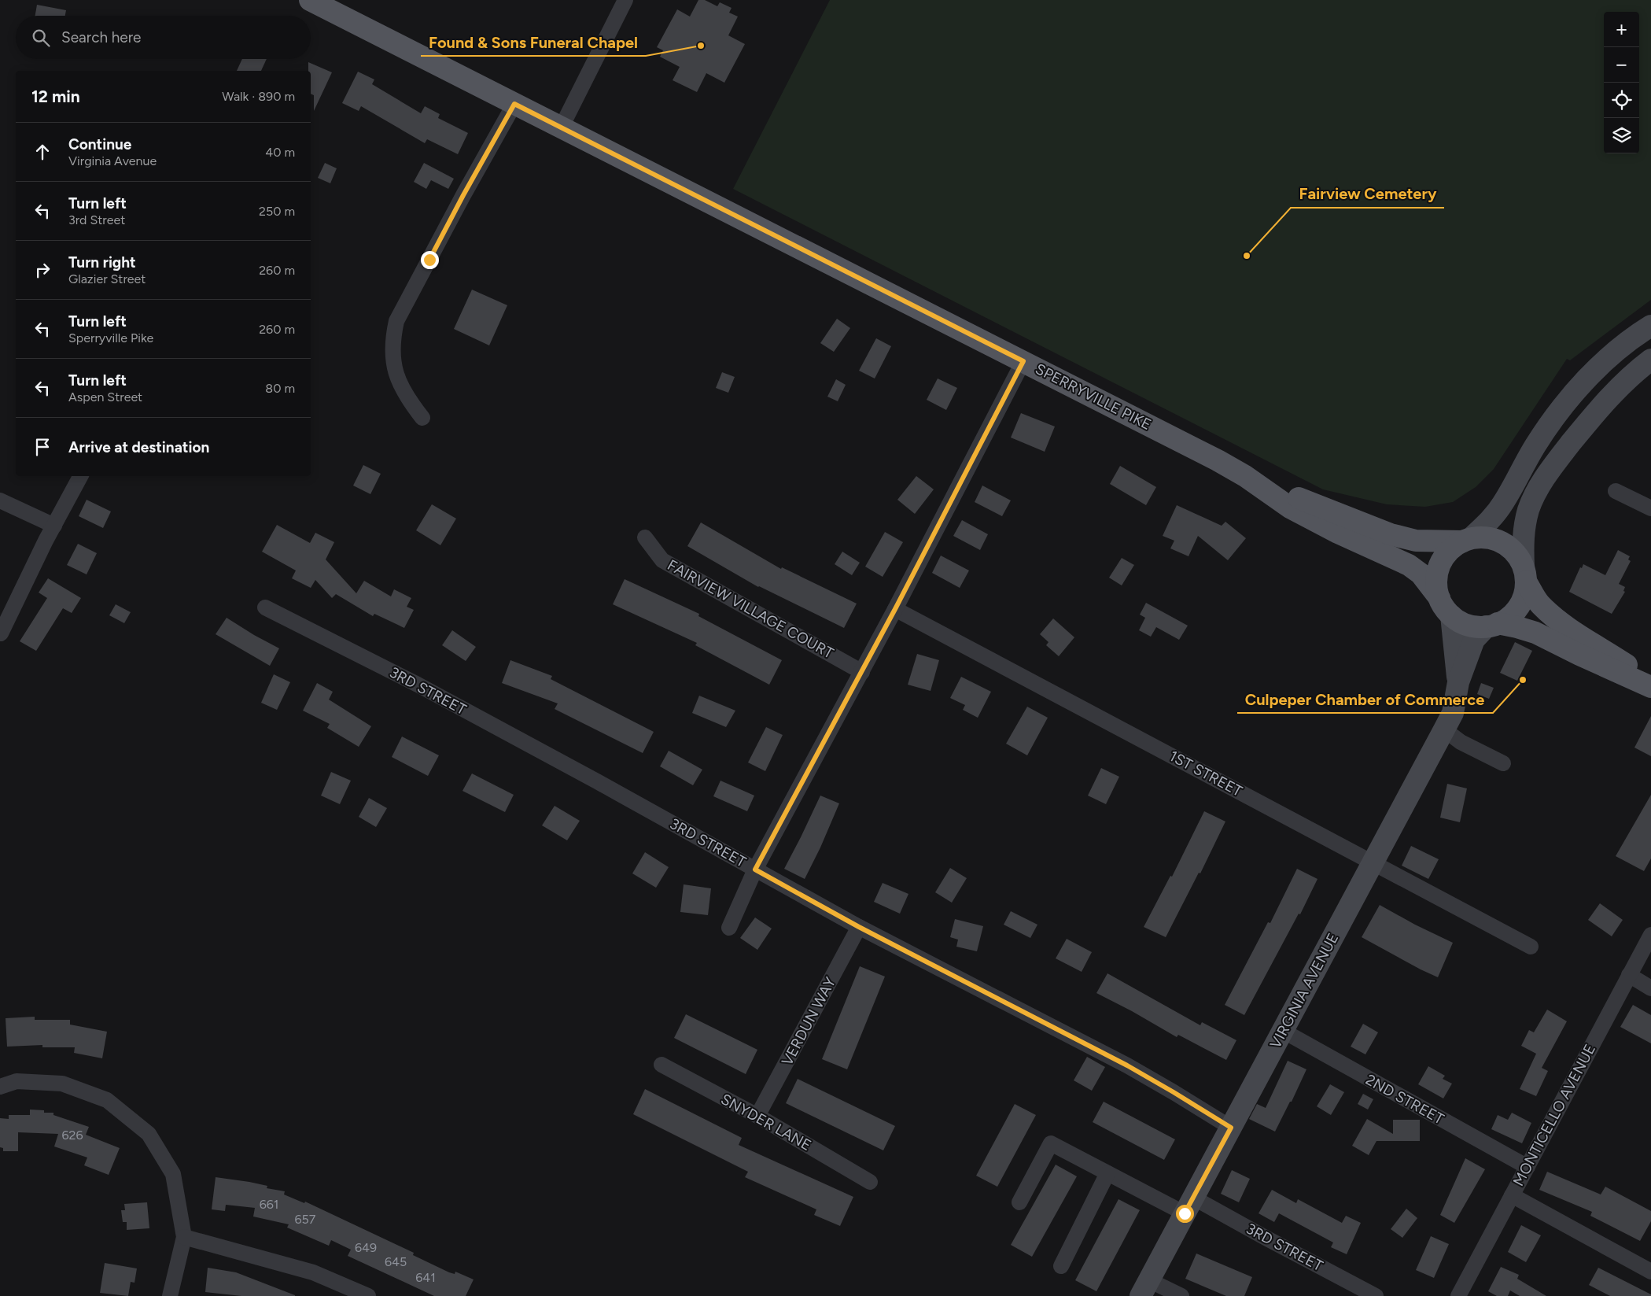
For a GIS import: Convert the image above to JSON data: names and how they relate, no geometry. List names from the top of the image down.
{
  "streets": {
    "main road": ["SPERRYVILLE PIKE"],
    "street": [
      "FAIRVIEW VILLAGE COURT",
      "3RD STREET",
      "1ST STREET",
      "VIRGINIA AVENUE",
      "VERDUN WAY",
      "2ND STREET",
      "MONTICELLO AVENUE",
      "SNYDER LANE"
    ]
  },
  "crossings": [
    ["SPERRYVILLE PIKE", "VIRGINIA AVENUE"],
    ["3RD STREET", "VIRGINIA AVENUE"],
    ["3RD STREET", "VERDUN WAY"],
    ["1ST STREET", "VIRGINIA AVENUE"],
    ["VIRGINIA AVENUE", "2ND STREET"],
    ["VERDUN WAY", "SNYDER LANE"],
    ["2ND STREET", "MONTICELLO AVENUE"]
  ],
  "places": ["Found & Sons Funeral Chapel", "Fairview Cemetery", "Culpeper Chamber of Commerce"],
  "house_numbers": [
    "626",
    "661",
    "657",
    "649",
    "645",
    "641"
  ],
  "page": {
    "map_buttons": ["+", "−"],
    "search": "Search here",
    "heading": ["12 min", "Walk · 890 m"],
    "list": [
      ["Continue", "Virginia Avenue", "40 m"],
      ["Turn left", "3rd Street", "250 m"],
      ["Turn right", "Glazier Street", "260 m"],
      ["Turn left", "Sperryville Pike", "260 m"],
      ["Turn left", "Aspen Street", "80 m"],
      "Arrive at destination"
    ]
  }
}
